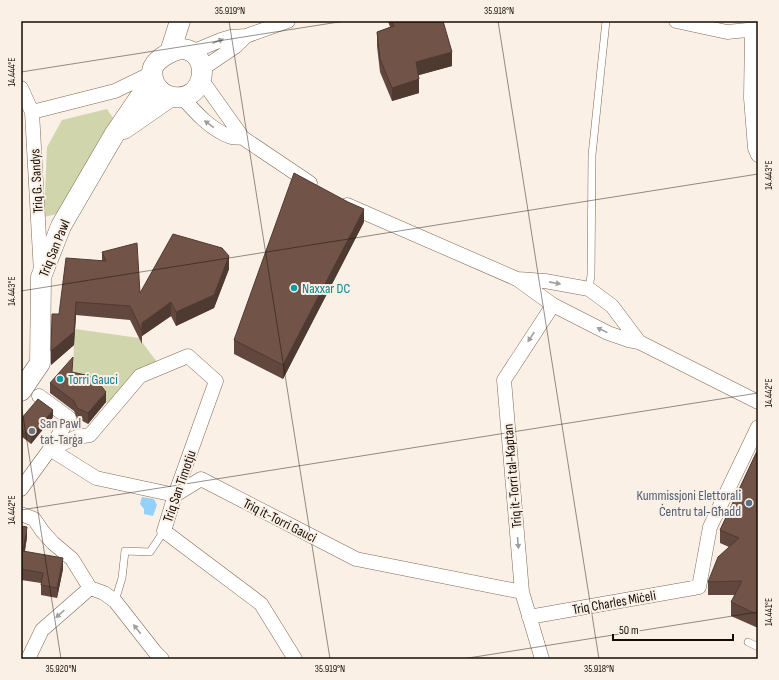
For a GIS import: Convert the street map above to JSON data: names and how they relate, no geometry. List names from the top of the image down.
{
  "streets": {
    "main road": ["Triq San Pawl"],
    "street": [
      "Triq G. Sandys",
      "Triq it-Torri tal-Kaptan",
      "Triq San Timotju",
      "Triq it-Torri Gauci",
      "Triq Charles Miċeli"
    ]
  },
  "crossings": [
    ["Triq G. Sandys", "Triq San Pawl"],
    ["Triq it-Torri tal-Kaptan", "Triq it-Torri Gauci"],
    ["Triq it-Torri tal-Kaptan", "Triq Charles Miċeli"],
    ["Triq San Timotju", "Triq it-Torri Gauci"]
  ],
  "one_way": ["Triq it-Torri tal-Kaptan"],
  "places": [
    "Naxxar DC",
    "Torri Gauci",
    "San Pawl tat-Tarġa",
    "Kummissjoni Elettorali Ċentru tal-Għadd"
  ],
  "scale_bar": "50 m",
  "coordinates": [
    "35.919°N",
    "35.918°N",
    "14.444°E",
    "14.443°E",
    "14.442°E",
    "14.441°E",
    "35.920°N"
  ]
}
